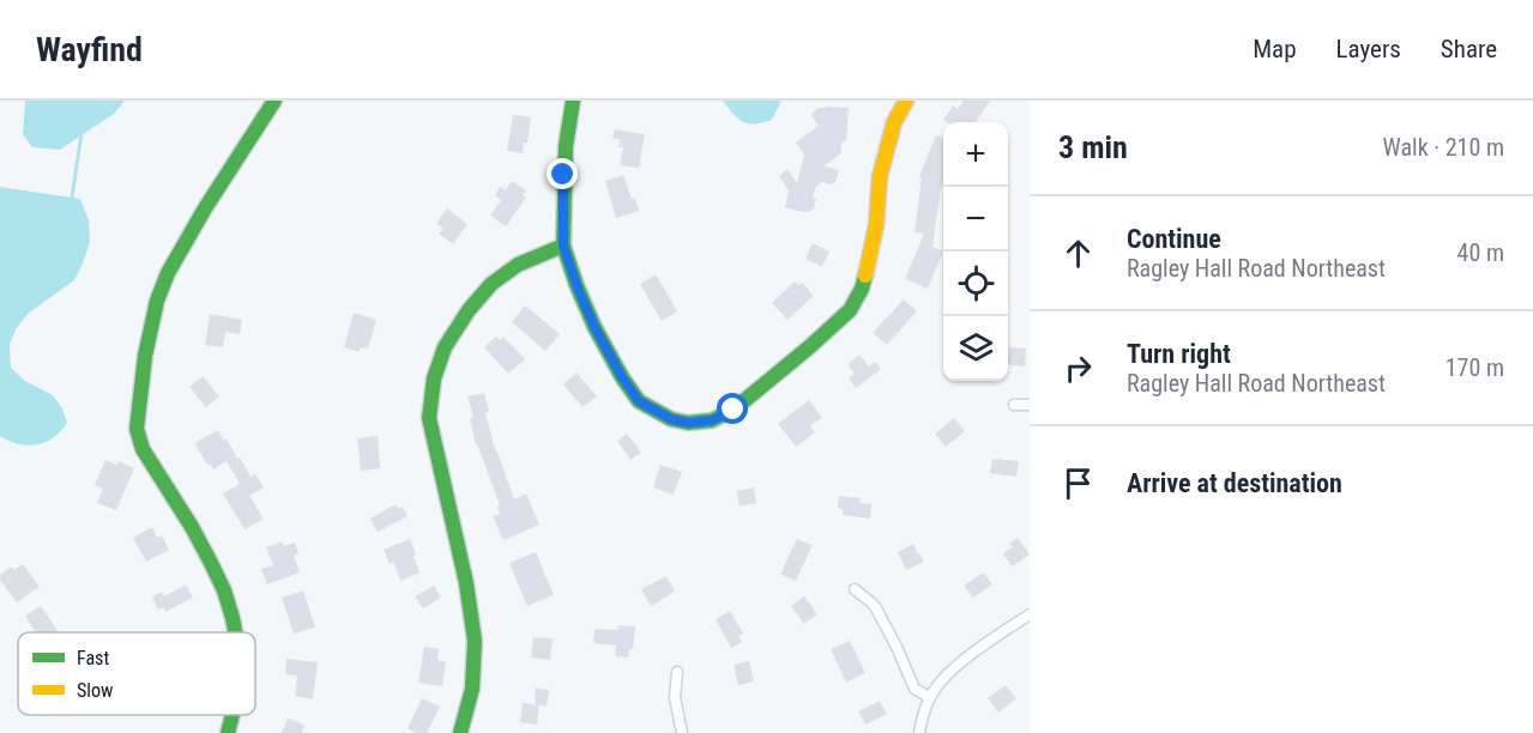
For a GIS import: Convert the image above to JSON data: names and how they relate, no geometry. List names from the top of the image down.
{
  "legend": ["Fast", "Slow"],
  "page": {
    "header": "Wayfind",
    "nav": ["Map", "Layers", "Share"],
    "heading": ["3 min", "Walk · 210 m"],
    "map_buttons": ["+", "−"],
    "list": [
      ["Continue", "Ragley Hall Road Northeast", "40 m"],
      ["Turn right", "Ragley Hall Road Northeast", "170 m"],
      "Arrive at destination"
    ]
  }
}
